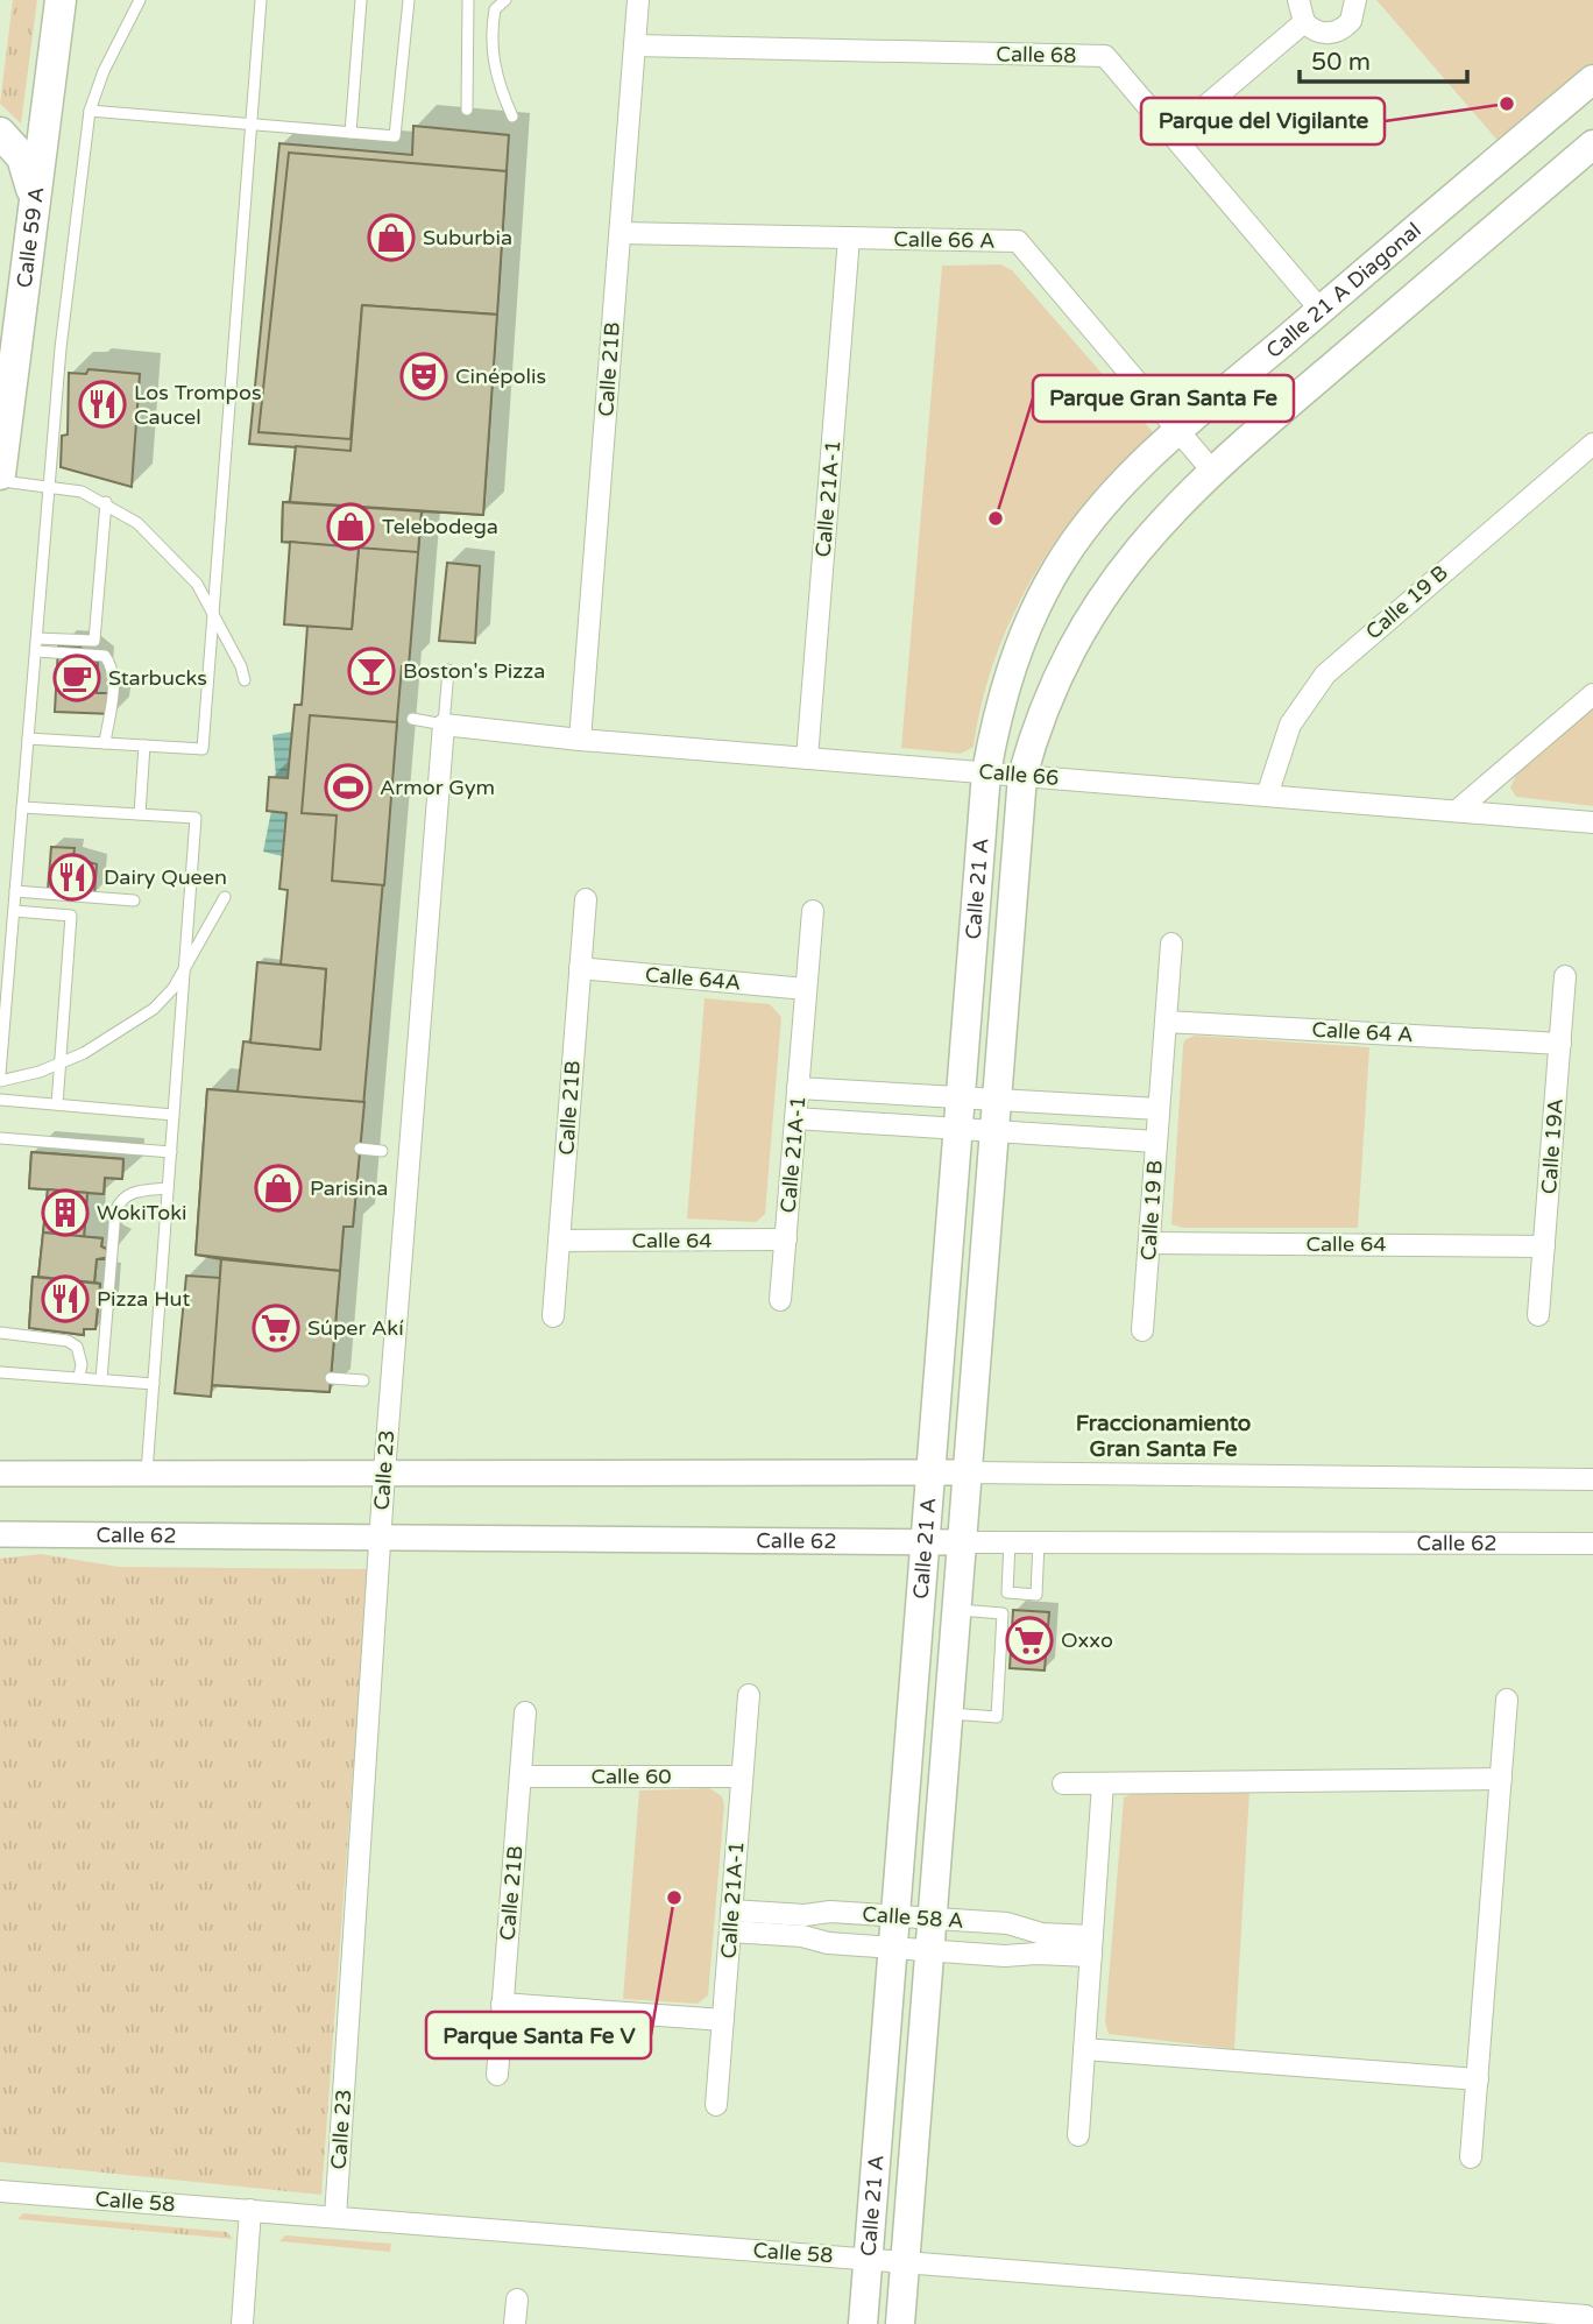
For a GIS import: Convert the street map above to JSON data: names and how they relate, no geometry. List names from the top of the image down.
{
  "streets": {
    "main road": ["Calle 59 A", "Calle 21 A Diagonal", "Calle 21 A"],
    "street": [
      "Calle 68",
      "Calle 66 A",
      "Calle 21B",
      "Calle 21A-1",
      "Calle 19 B",
      "Calle 66",
      "Calle 64A",
      "Calle 64 A",
      "Calle 19A",
      "Calle 64",
      "Calle 23",
      "Calle 62",
      "Calle 60",
      "Calle 58 A",
      "Calle 58"
    ]
  },
  "crossings": [
    ["Calle 68", "Calle 21 A Diagonal"],
    ["Calle 68", "Calle 21B"],
    ["Calle 66 A", "Calle 21 A Diagonal"],
    ["Calle 66 A", "Calle 21B"],
    ["Calle 66 A", "Calle 21A-1"],
    ["Calle 21 A Diagonal", "Calle 66"],
    ["Calle 21 A Diagonal", "Calle 21 A"],
    ["Calle 21B", "Calle 66"],
    ["Calle 21B", "Calle 64A"],
    ["Calle 21B", "Calle 64"],
    ["Calle 21B", "Calle 60"],
    ["Calle 21A-1", "Calle 66"],
    ["Calle 21A-1", "Calle 64A"],
    ["Calle 21A-1", "Calle 64"],
    ["Calle 21A-1", "Calle 60"],
    ["Calle 21A-1", "Calle 58 A"],
    ["Calle 19 B", "Calle 66"],
    ["Calle 19 B", "Calle 64 A"],
    ["Calle 19 B", "Calle 64"],
    ["Calle 66", "Calle 21 A"],
    ["Calle 66", "Calle 23"],
    ["Calle 21 A", "Calle 62"],
    ["Calle 21 A", "Calle 58 A"],
    ["Calle 21 A", "Calle 58"],
    ["Calle 64 A", "Calle 19A"],
    ["Calle 19A", "Calle 64"],
    ["Calle 23", "Calle 62"],
    ["Calle 23", "Calle 58"]
  ],
  "districts": ["Fraccionamiento Gran Santa Fe"],
  "places": {
    "other": ["Parque del Vigilante", "Parque Gran Santa Fe", "Parque Santa Fe V"],
    "shop": ["Suburbia", "Telebodega", "Parisina"],
    "theatre": ["Cinépolis"],
    "restaurant": ["Los Trompos Caucel", "Dairy Queen", "Pizza Hut"],
    "bar": ["Boston's Pizza"],
    "cafe": ["Starbucks"],
    "sports": ["Armor Gym"],
    "building": ["WokiToki"],
    "supermarket": ["Súper Akí", "Oxxo"]
  },
  "scale_bar": "50 m"
}
